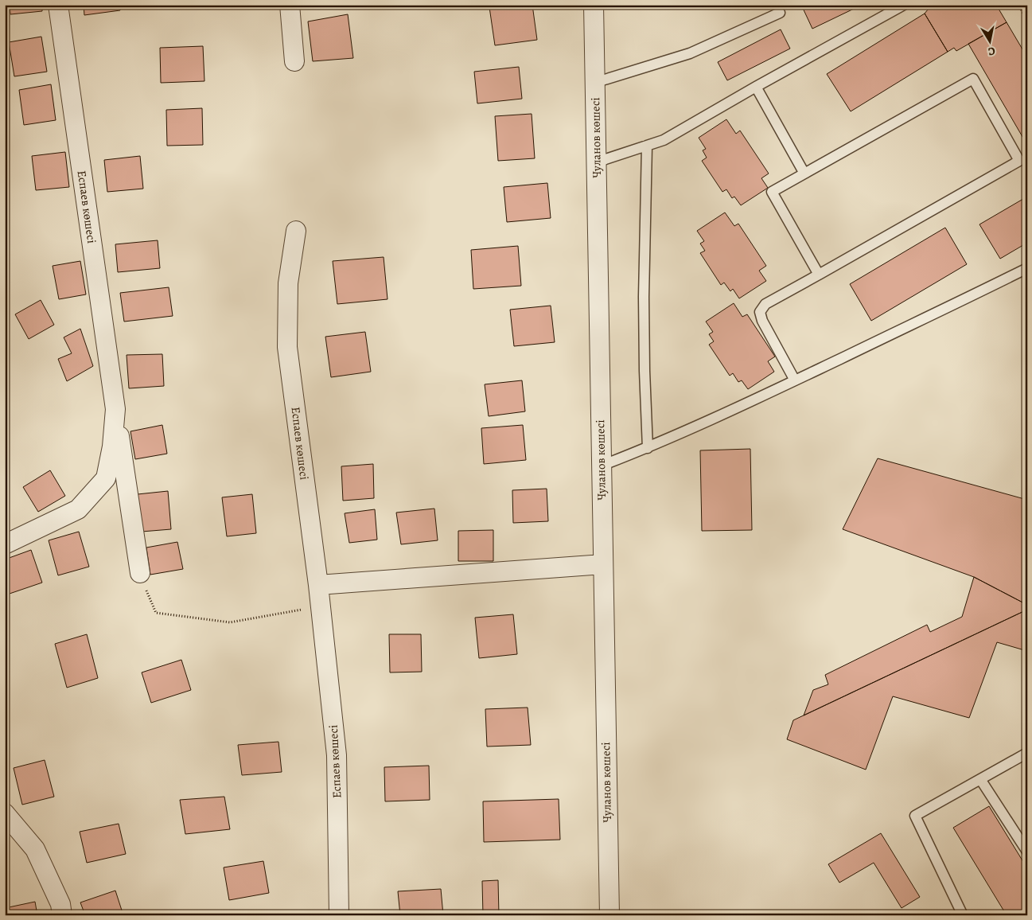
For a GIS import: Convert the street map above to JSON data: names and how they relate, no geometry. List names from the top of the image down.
{
  "streets": {
    "street": ["Чуланов көшесі", "Еспаев көшесі"]
  },
  "north": "bottom"
}
